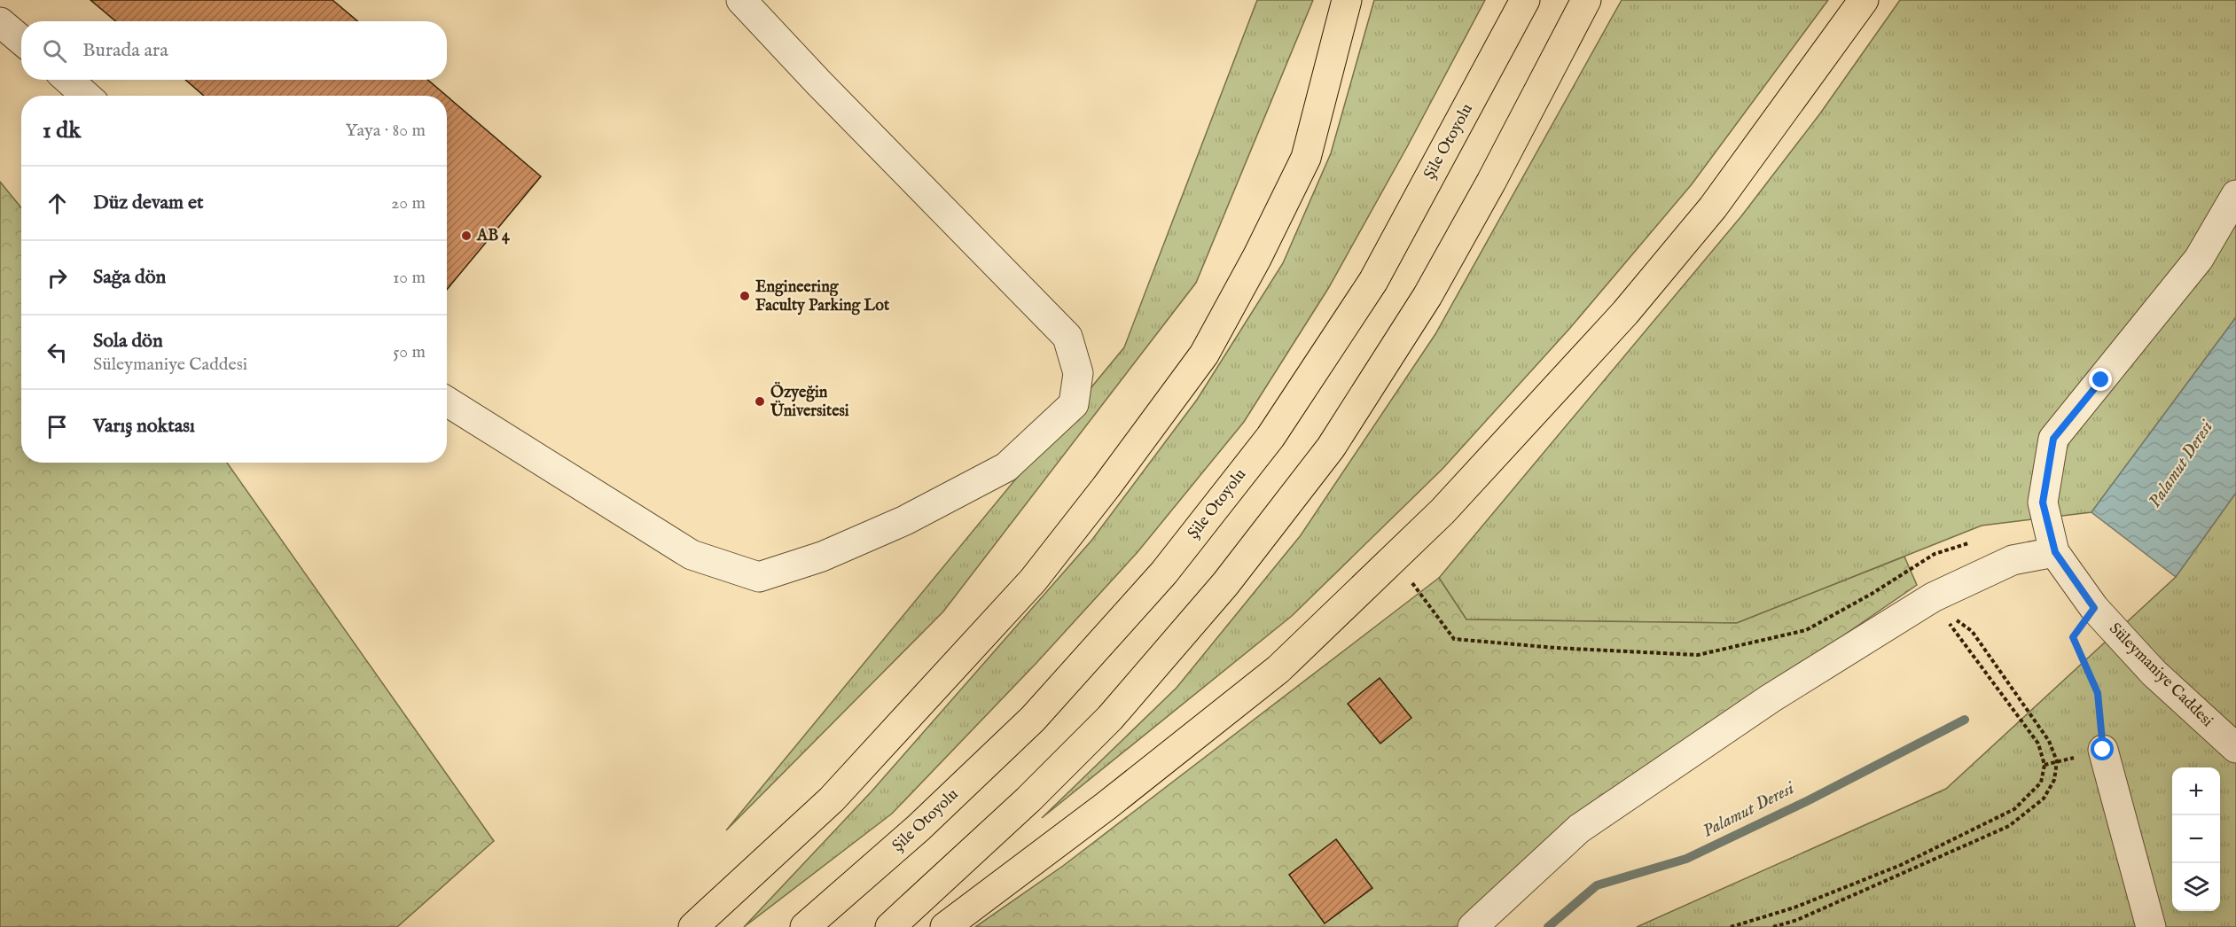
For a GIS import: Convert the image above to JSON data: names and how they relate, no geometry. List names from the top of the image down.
{
  "streets": {
    "highway": ["Şile Otoyolu"],
    "street": ["Süleymaniye Caddesi"]
  },
  "water": ["Palamut Deresi"],
  "places": ["AB 4", "Engineering Faculty Parking Lot", "Özyeğin Üniversitesi"],
  "page": {
    "search": "Burada ara",
    "heading": ["1 dk", "Yaya · 80 m"],
    "list": [
      ["Düz devam et", "20 m"],
      ["Sağa dön", "10 m"],
      ["Sola dön", "Süleymaniye Caddesi", "50 m"],
      "Varış noktası"
    ],
    "map_buttons": ["+", "−"]
  }
}
